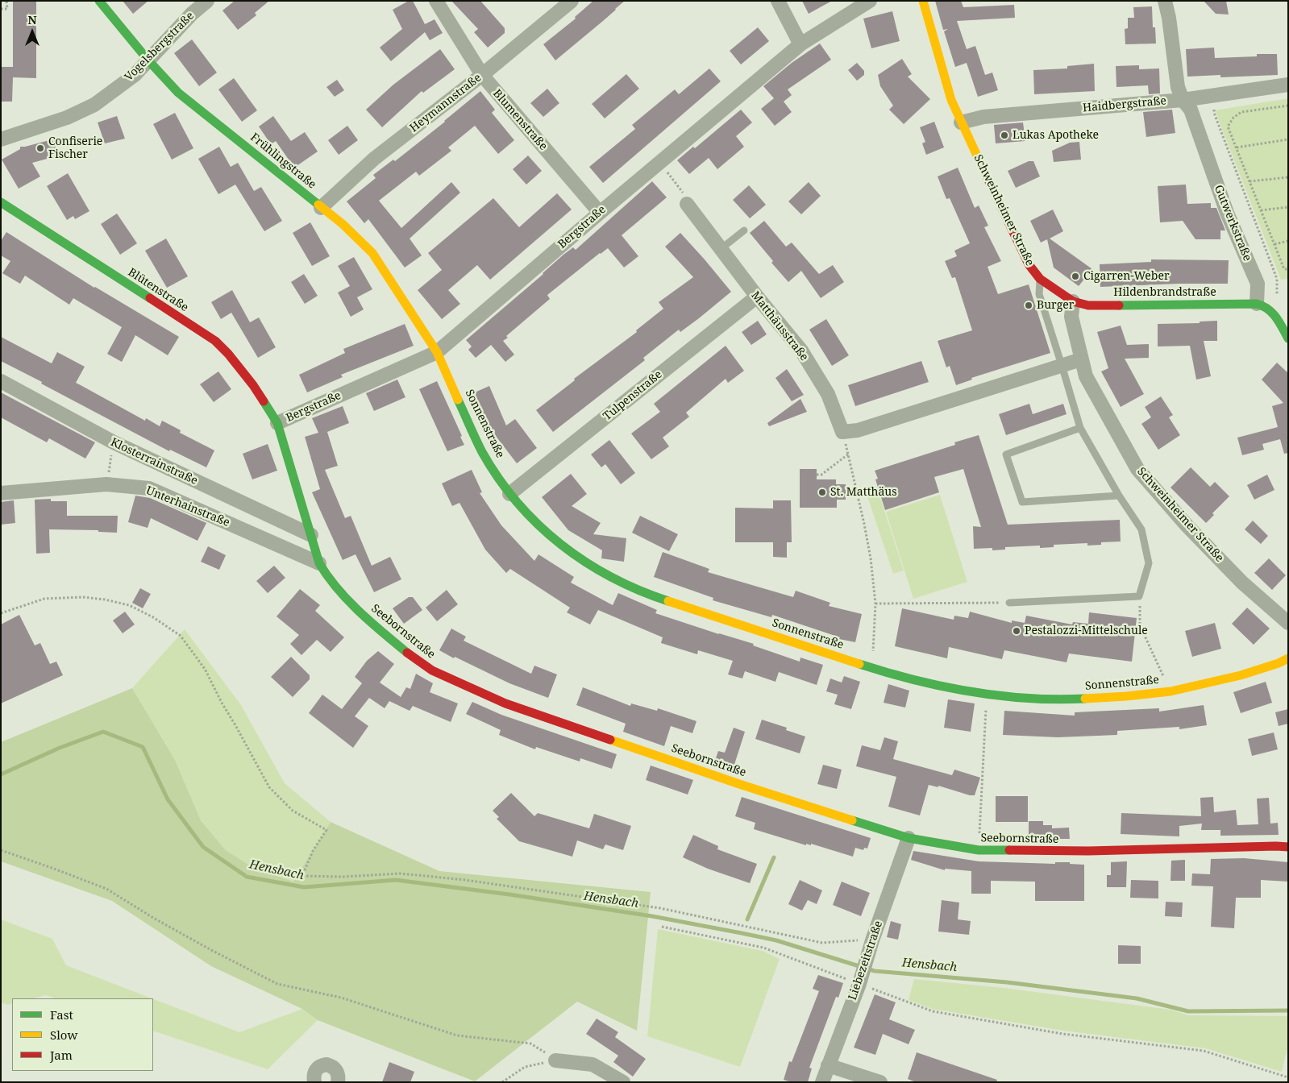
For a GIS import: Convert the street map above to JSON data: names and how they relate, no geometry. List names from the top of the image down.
{
  "streets": {
    "street": [
      "Vogelsbergstraße",
      "Heymannstraße",
      "Haidbergstraße",
      "Blumenstraße",
      "Frühlingstraße",
      "Schweinheimer Straße",
      "Gutwerkstraße",
      "Bergstraße",
      "Blütenstraße",
      "Hildenbrandstraße",
      "Matthäusstraße",
      "Tulpenstraße",
      "Sonnenstraße",
      "Klosterrainstraße",
      "Unterhainstraße",
      "Seebornstraße",
      "Liebezeitstraße"
    ]
  },
  "crossings": [
    ["Vogelsbergstraße", "Frühlingstraße"],
    ["Heymannstraße", "Blumenstraße"],
    ["Heymannstraße", "Frühlingstraße"],
    ["Haidbergstraße", "Schweinheimer Straße"],
    ["Haidbergstraße", "Gutwerkstraße"],
    ["Blumenstraße", "Bergstraße"],
    ["Frühlingstraße", "Bergstraße"],
    ["Frühlingstraße", "Sonnenstraße"],
    ["Schweinheimer Straße", "Hildenbrandstraße"],
    ["Gutwerkstraße", "Hildenbrandstraße"],
    ["Bergstraße", "Blütenstraße"],
    ["Bergstraße", "Sonnenstraße"],
    ["Bergstraße", "Seebornstraße"],
    ["Blütenstraße", "Seebornstraße"],
    ["Matthäusstraße", "Tulpenstraße"],
    ["Tulpenstraße", "Sonnenstraße"],
    ["Klosterrainstraße", "Seebornstraße"],
    ["Unterhainstraße", "Seebornstraße"],
    ["Seebornstraße", "Liebezeitstraße"]
  ],
  "water": ["Hensbach"],
  "places": [
    "Lukas Apotheke",
    "Confiserie Fischer",
    "Cigarren-Weber",
    "Burger",
    "St. Matthäus",
    "Pestalozzi-Mittelschule"
  ],
  "legend": ["Fast", "Slow", "Jam"],
  "north": "top"
}
